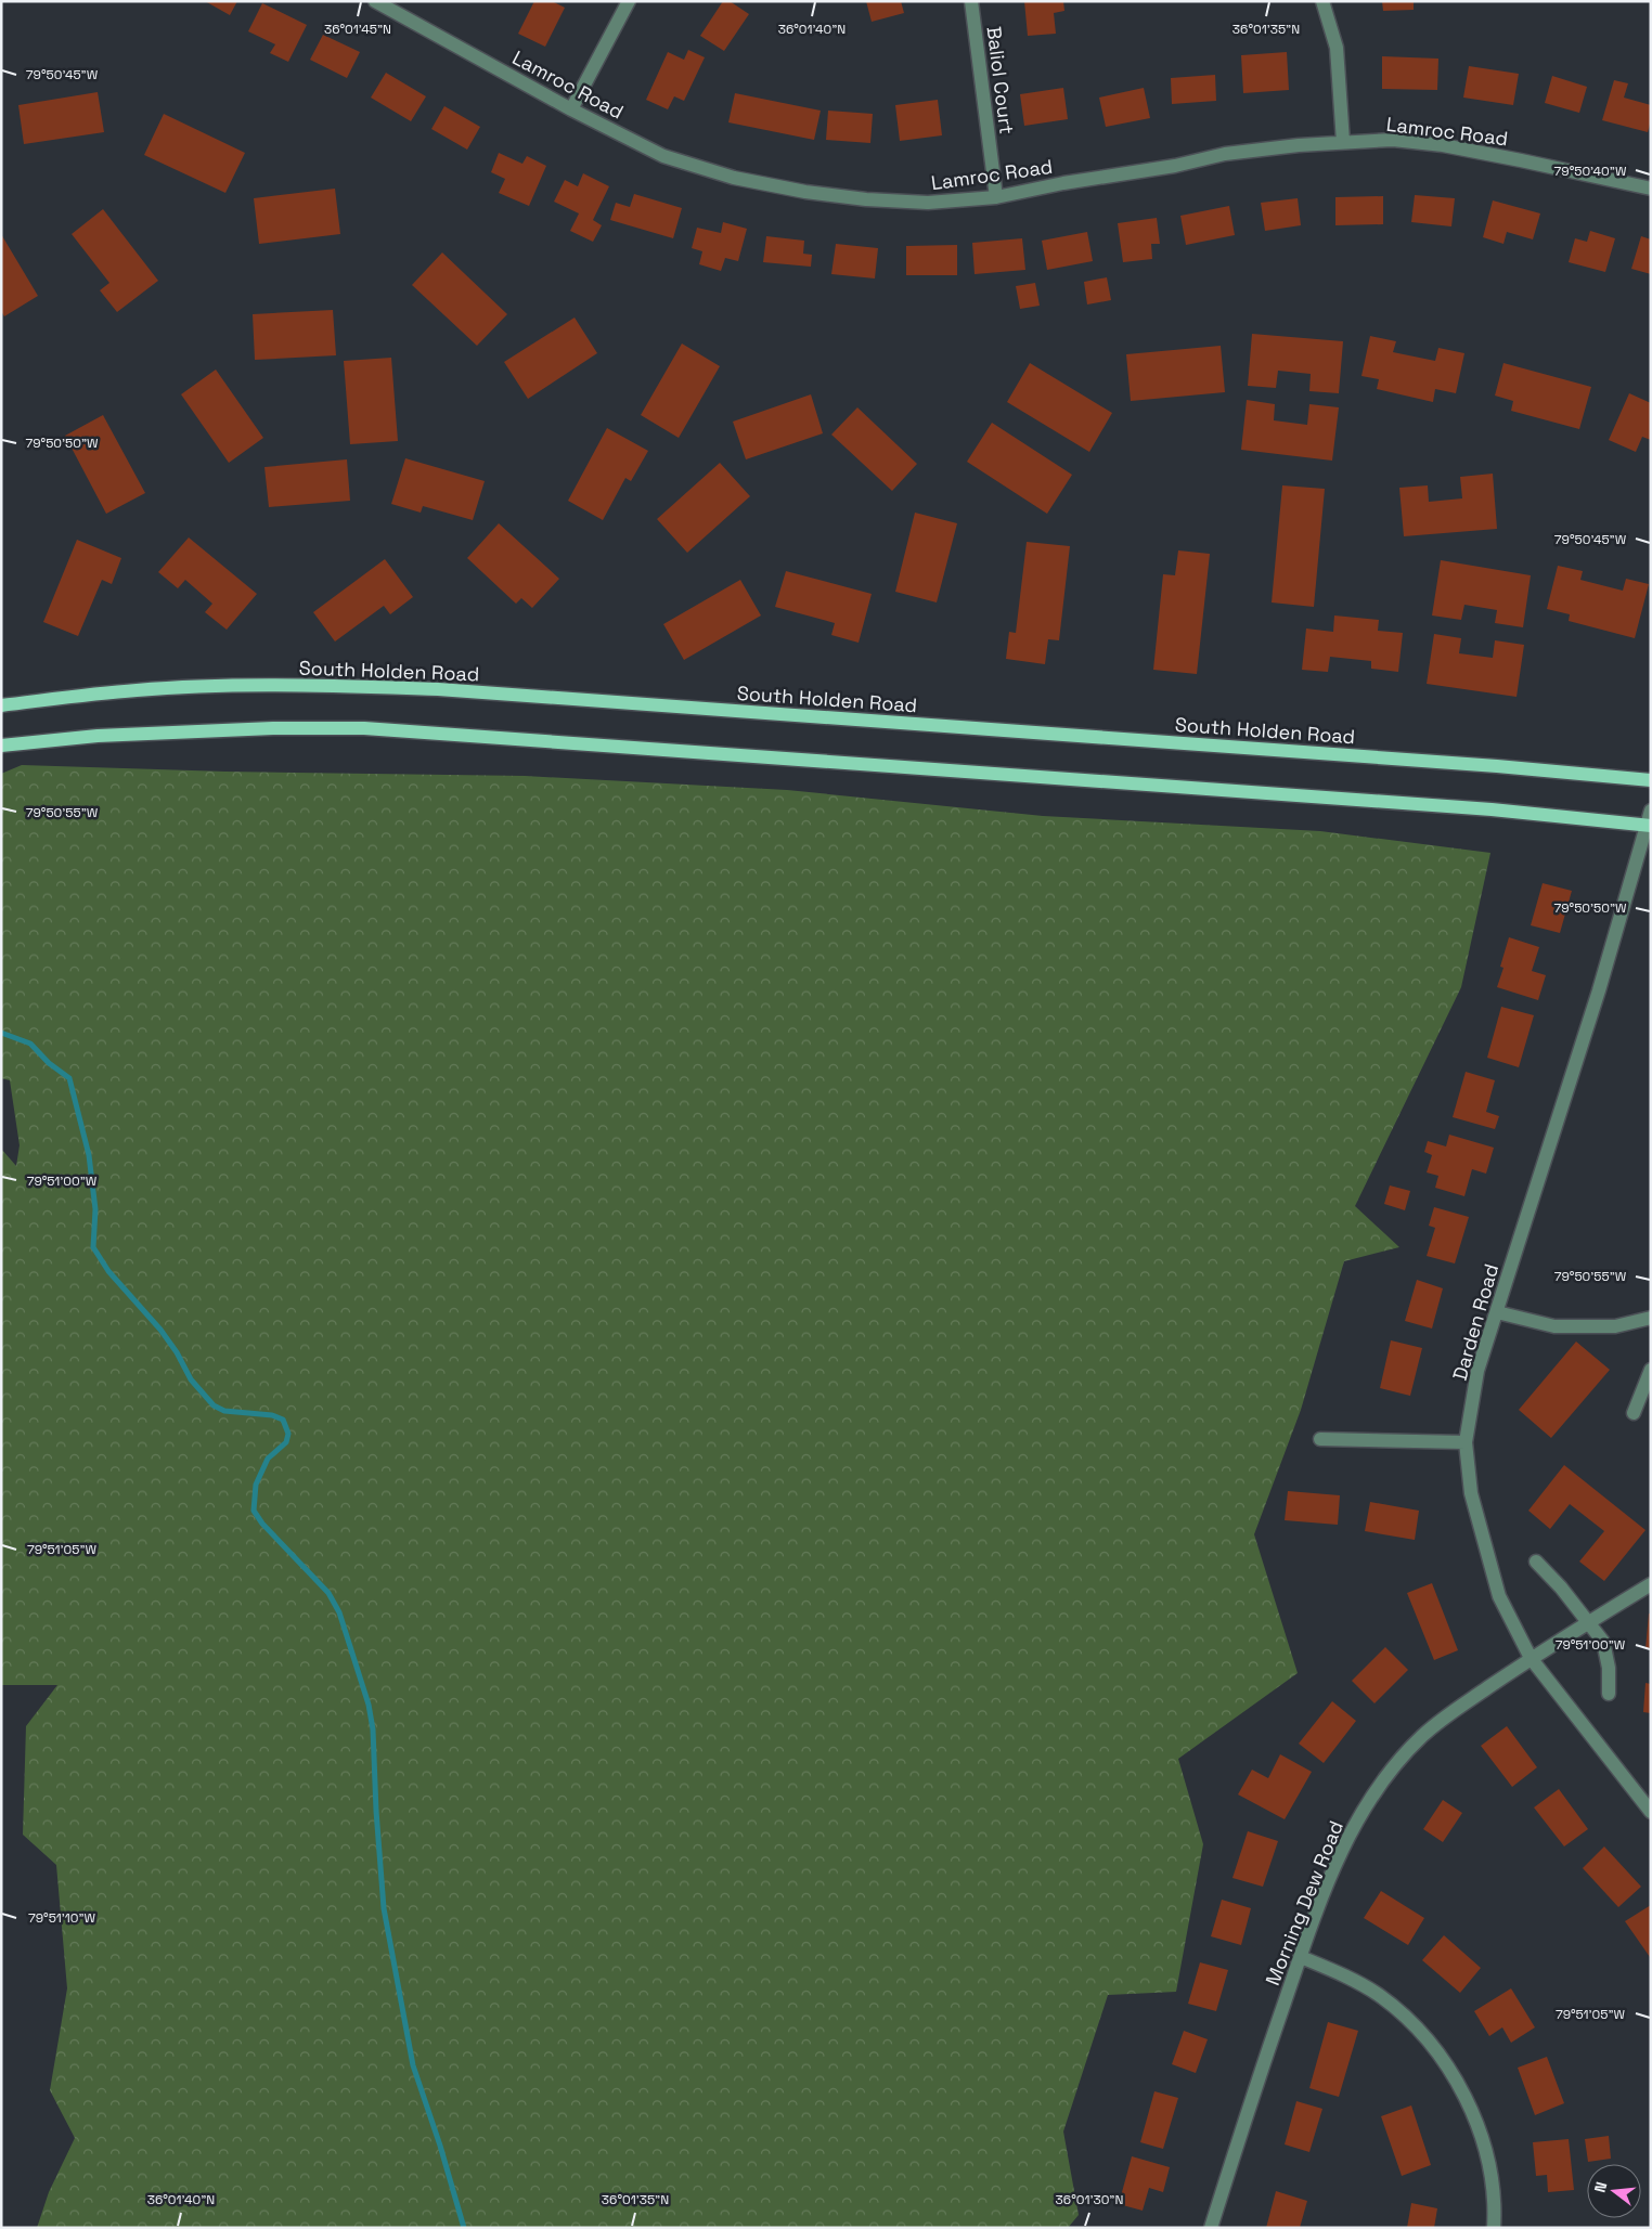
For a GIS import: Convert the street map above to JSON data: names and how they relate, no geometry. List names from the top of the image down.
{
  "streets": {
    "main road": ["South Holden Road"],
    "street": [
      "Baliol Court",
      "Lamroc Road",
      "Darden Road",
      "Morning Dew Road"
    ]
  },
  "crossings": [
    ["Baliol Court", "Lamroc Road"],
    ["Darden Road", "Morning Dew Road"]
  ],
  "north": "left",
  "coordinates": [
    "36°01'45\"N",
    "36°01'40\"N",
    "36°01'35\"N",
    "79°50'45\"W",
    "79°50'40\"W",
    "79°50'50\"W",
    "79°50'55\"W",
    "79°51'00\"W",
    "79°51'05\"W",
    "79°51'10\"W",
    "36°01'30\"N"
  ]
}
